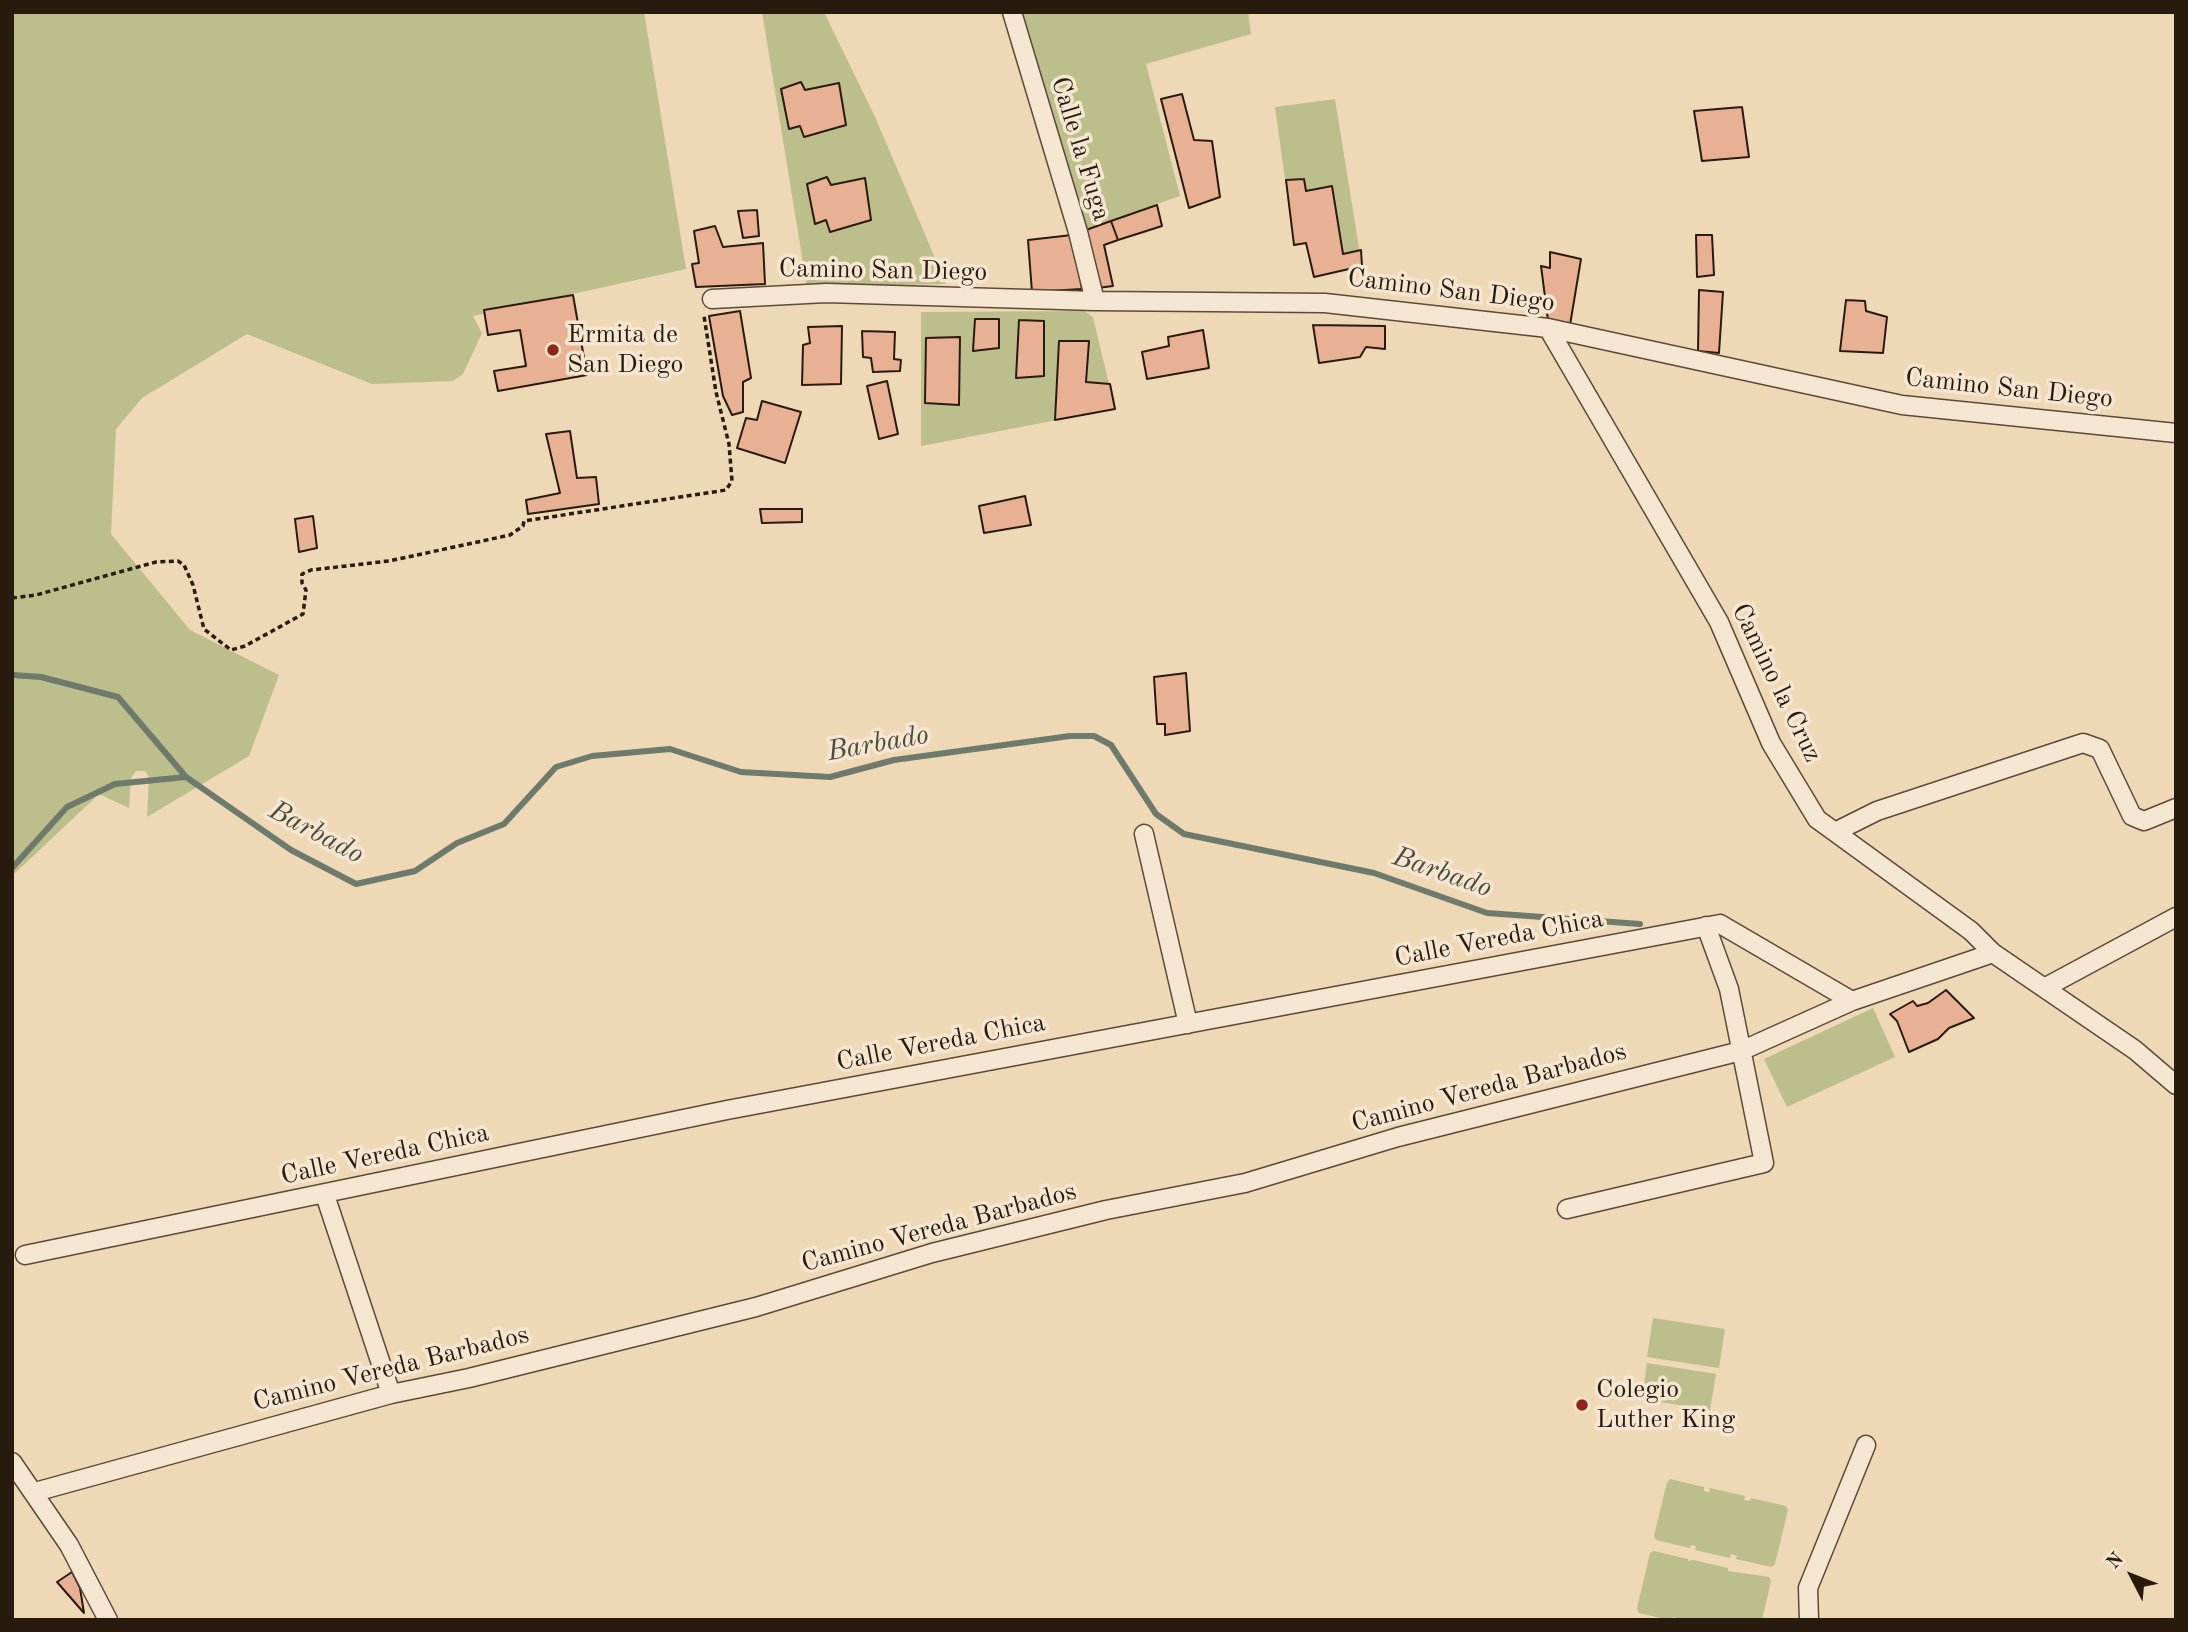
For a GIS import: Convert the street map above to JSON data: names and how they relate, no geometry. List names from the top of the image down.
{
  "streets": {
    "street": [
      "Calle la Fuga",
      "Camino San Diego",
      "Camino la Cruz",
      "Calle Vereda Chica",
      "Camino Vereda Barbados"
    ]
  },
  "crossings": [
    ["Calle la Fuga", "Camino San Diego"],
    ["Camino San Diego", "Camino la Cruz"],
    ["Camino la Cruz", "Camino Vereda Barbados"],
    ["Calle Vereda Chica", "Camino Vereda Barbados"]
  ],
  "water": ["Barbado"],
  "places": ["Ermita de San Diego", "Colegio Luther King"],
  "north": "top left"
}
